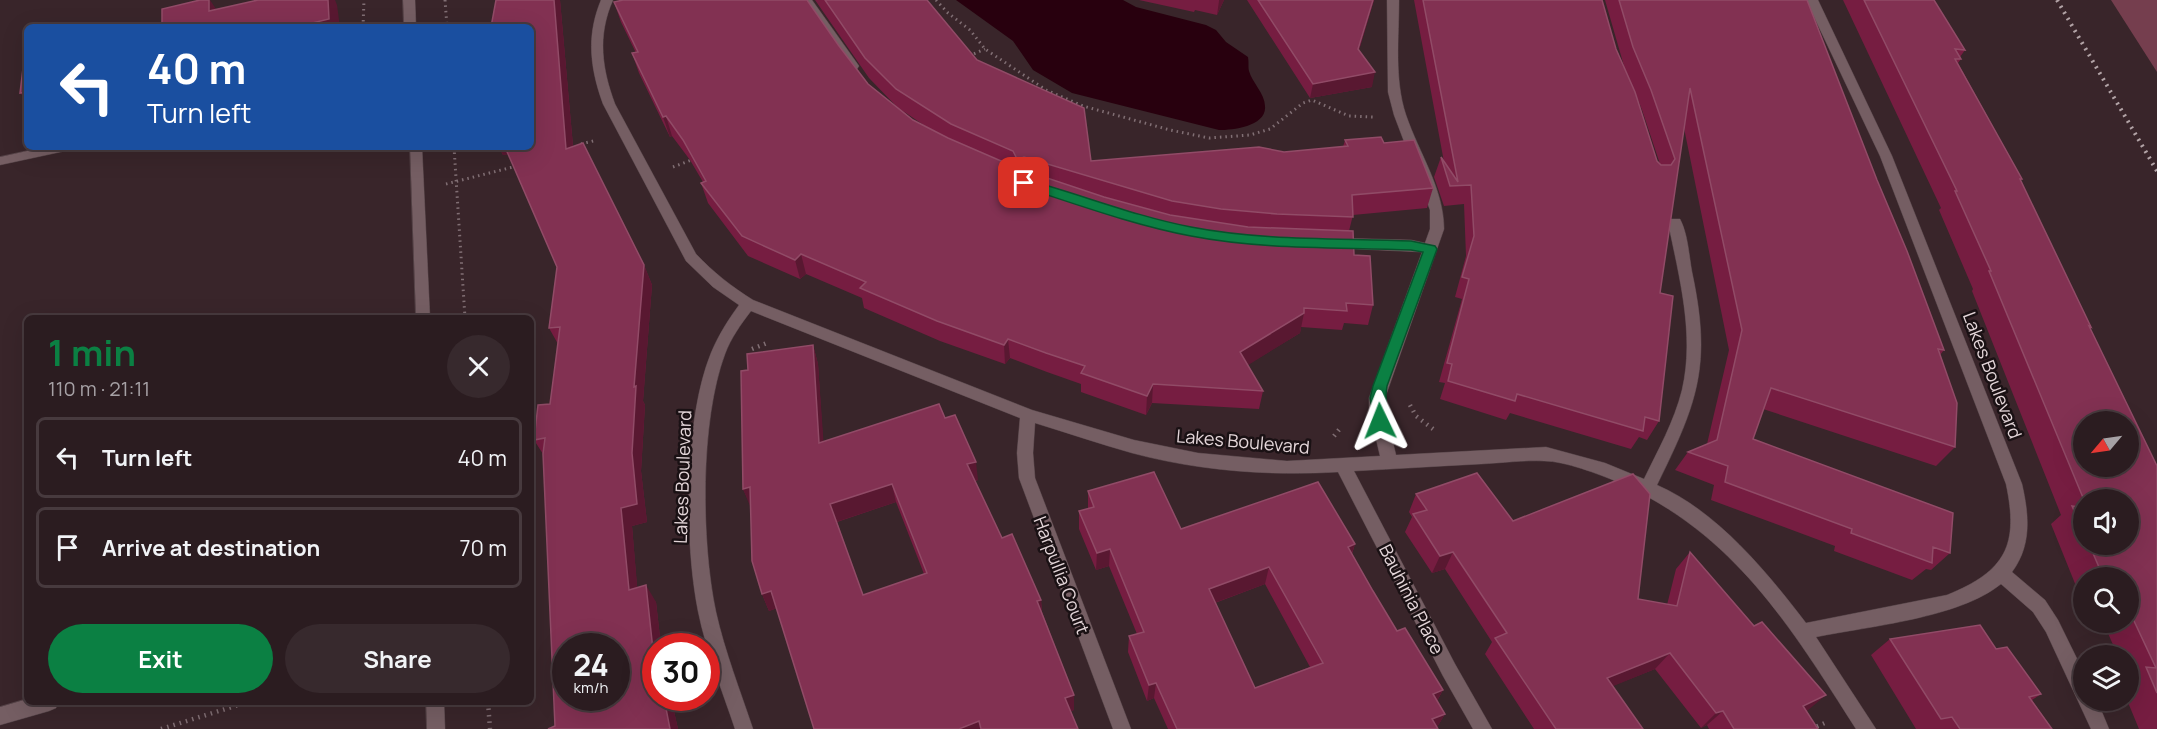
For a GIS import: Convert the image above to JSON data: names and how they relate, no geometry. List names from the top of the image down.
{
  "streets": {
    "street": ["Lakes Boulevard", "Harpullia Court", "Bauhinia Place"]
  },
  "crossings": [
    ["Lakes Boulevard", "Harpullia Court"],
    ["Lakes Boulevard", "Bauhinia Place"]
  ],
  "north": "bottom left",
  "page": {
    "turn": ["40 m", "Turn left"],
    "heading": ["1 min", "110 m · 21:11"],
    "list": [
      {
        "name": "Turn left",
        "value": "40 m"
      },
      {
        "name": "Arrive at destination",
        "value": "70 m"
      }
    ],
    "buttons": ["Exit", "Share"],
    "speed": "24 km/h",
    "limit": "30"
  }
}
